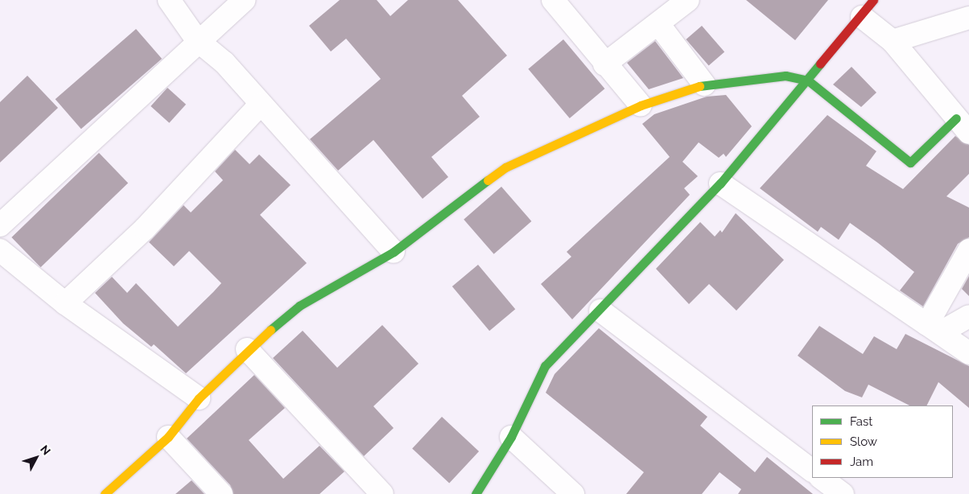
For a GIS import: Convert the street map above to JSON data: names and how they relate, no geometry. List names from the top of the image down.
{
  "legend": ["Fast", "Slow", "Jam"],
  "north": "top right"
}
